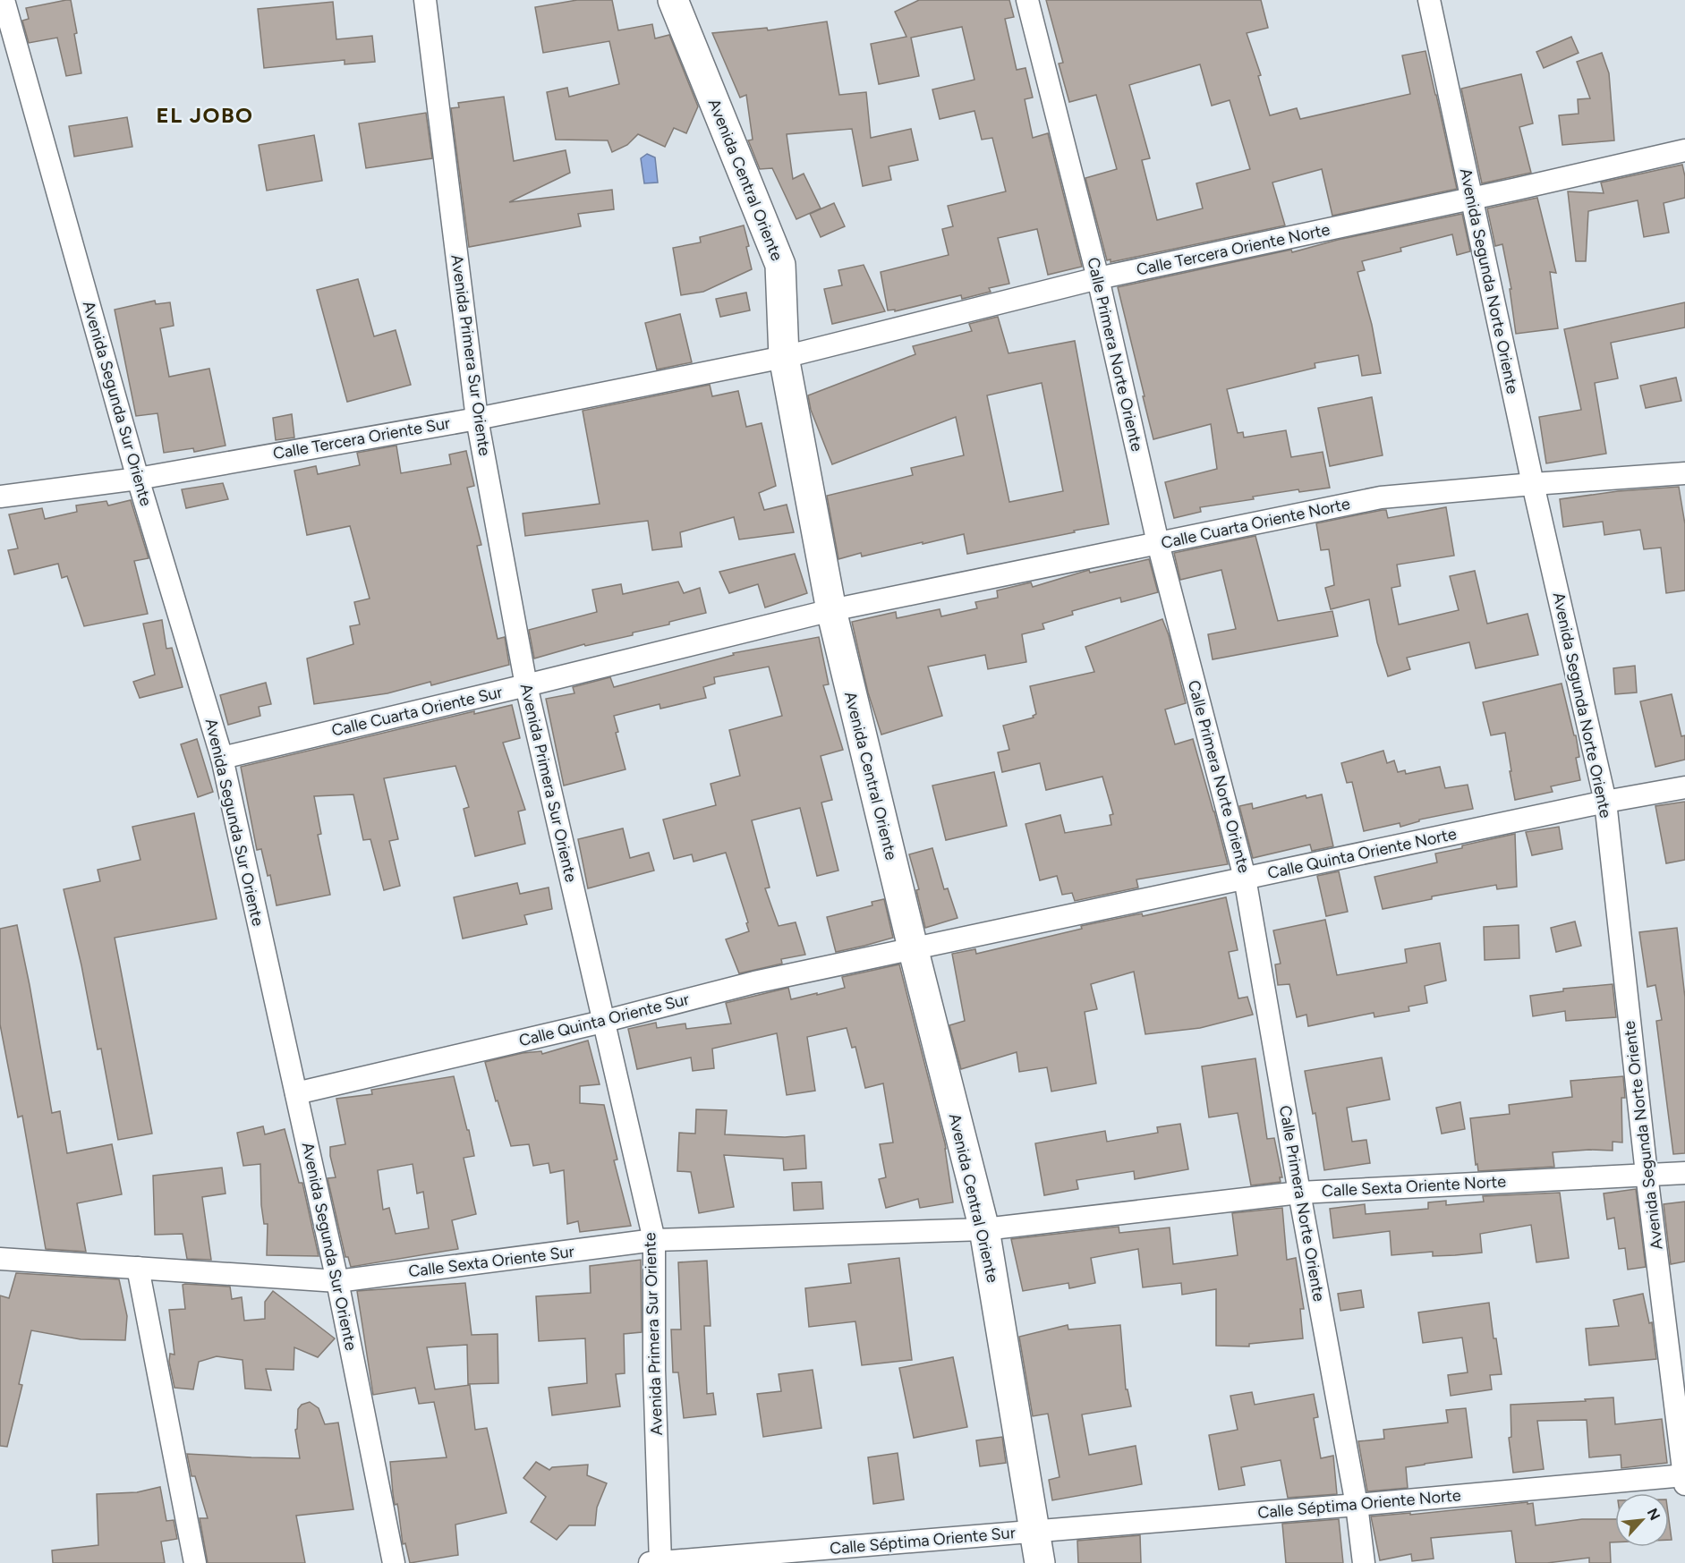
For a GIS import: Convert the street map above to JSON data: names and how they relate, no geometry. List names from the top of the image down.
{
  "streets": {
    "street": [
      "Avenida Central Oriente",
      "Calle Tercera Oriente Norte",
      "Avenida Segunda Norte Oriente",
      "Calle Primera Norte Oriente",
      "Avenida Primera Sur Oriente",
      "Avenida Segunda Sur Oriente",
      "Calle Tercera Oriente Sur",
      "Calle Cuarta Oriente Norte",
      "Calle Cuarta Oriente Sur",
      "Calle Quinta Oriente Norte",
      "Calle Quinta Oriente Sur",
      "Calle Sexta Oriente Norte",
      "Calle Sexta Oriente Sur",
      "Calle Séptima Oriente Norte",
      "Calle Séptima Oriente Sur"
    ]
  },
  "crossings": [
    ["Avenida Central Oriente", "Calle Tercera Oriente Norte"],
    ["Avenida Central Oriente", "Calle Tercera Oriente Sur"],
    ["Avenida Central Oriente", "Calle Cuarta Oriente Norte"],
    ["Avenida Central Oriente", "Calle Cuarta Oriente Sur"],
    ["Avenida Central Oriente", "Calle Quinta Oriente Norte"],
    ["Avenida Central Oriente", "Calle Quinta Oriente Sur"],
    ["Avenida Central Oriente", "Calle Sexta Oriente Norte"],
    ["Avenida Central Oriente", "Calle Sexta Oriente Sur"],
    ["Avenida Central Oriente", "Calle Séptima Oriente Norte"],
    ["Avenida Central Oriente", "Calle Séptima Oriente Sur"],
    ["Calle Tercera Oriente Norte", "Avenida Segunda Norte Oriente"],
    ["Calle Tercera Oriente Norte", "Calle Primera Norte Oriente"],
    ["Calle Tercera Oriente Norte", "Calle Tercera Oriente Sur"],
    ["Avenida Segunda Norte Oriente", "Calle Cuarta Oriente Norte"],
    ["Avenida Segunda Norte Oriente", "Calle Quinta Oriente Norte"],
    ["Avenida Segunda Norte Oriente", "Calle Sexta Oriente Norte"],
    ["Avenida Segunda Norte Oriente", "Calle Séptima Oriente Norte"],
    ["Calle Primera Norte Oriente", "Calle Cuarta Oriente Norte"],
    ["Calle Primera Norte Oriente", "Calle Quinta Oriente Norte"],
    ["Calle Primera Norte Oriente", "Calle Sexta Oriente Norte"],
    ["Calle Primera Norte Oriente", "Calle Séptima Oriente Norte"],
    ["Avenida Primera Sur Oriente", "Calle Tercera Oriente Sur"],
    ["Avenida Primera Sur Oriente", "Calle Cuarta Oriente Sur"],
    ["Avenida Primera Sur Oriente", "Calle Quinta Oriente Sur"],
    ["Avenida Primera Sur Oriente", "Calle Sexta Oriente Sur"],
    ["Avenida Primera Sur Oriente", "Calle Séptima Oriente Sur"],
    ["Avenida Segunda Sur Oriente", "Calle Tercera Oriente Sur"],
    ["Avenida Segunda Sur Oriente", "Calle Cuarta Oriente Sur"],
    ["Avenida Segunda Sur Oriente", "Calle Quinta Oriente Sur"],
    ["Avenida Segunda Sur Oriente", "Calle Sexta Oriente Sur"],
    ["Calle Cuarta Oriente Norte", "Calle Cuarta Oriente Sur"],
    ["Calle Quinta Oriente Norte", "Calle Quinta Oriente Sur"],
    ["Calle Sexta Oriente Norte", "Calle Sexta Oriente Sur"],
    ["Calle Séptima Oriente Norte", "Calle Séptima Oriente Sur"]
  ],
  "districts": ["EL JOBO"],
  "north": "top right"
}
